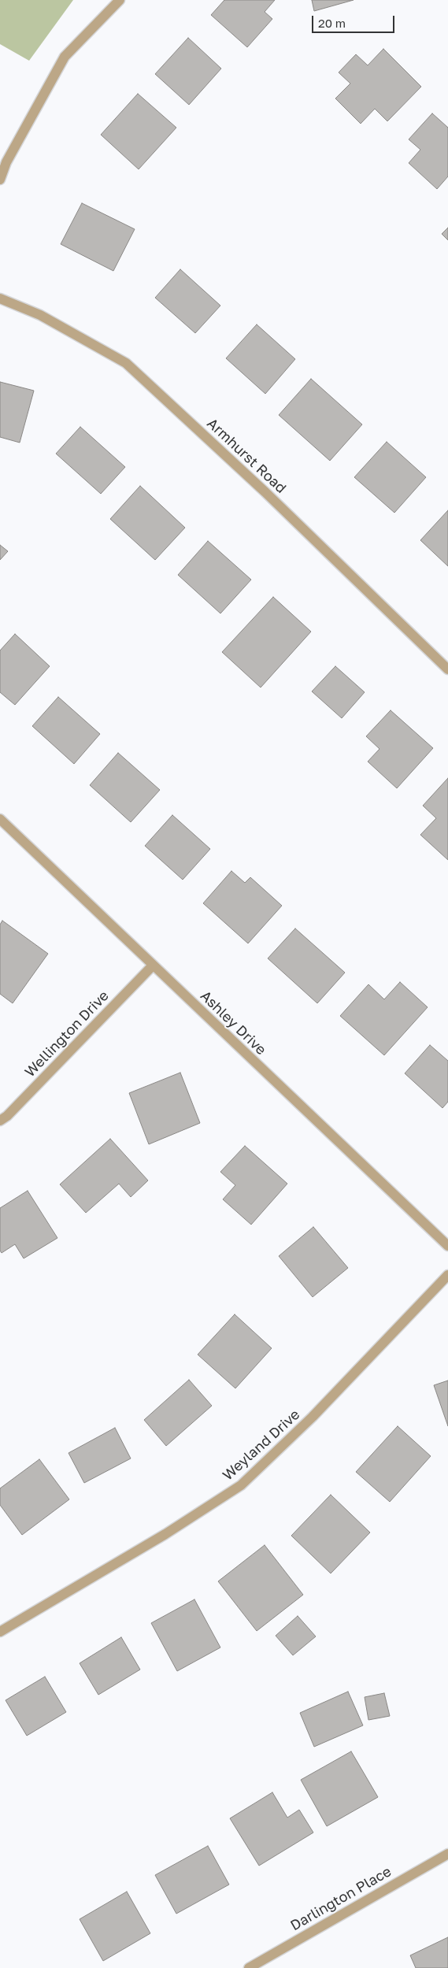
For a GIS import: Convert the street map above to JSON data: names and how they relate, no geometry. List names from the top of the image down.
{
  "streets": {
    "street": [
      "Armhurst Road",
      "Ashley Drive",
      "Wellington Drive",
      "Weyland Drive",
      "Darlington Place"
    ]
  },
  "crossings": [
    ["Ashley Drive", "Wellington Drive"]
  ],
  "scale_bar": "20 m"
}
